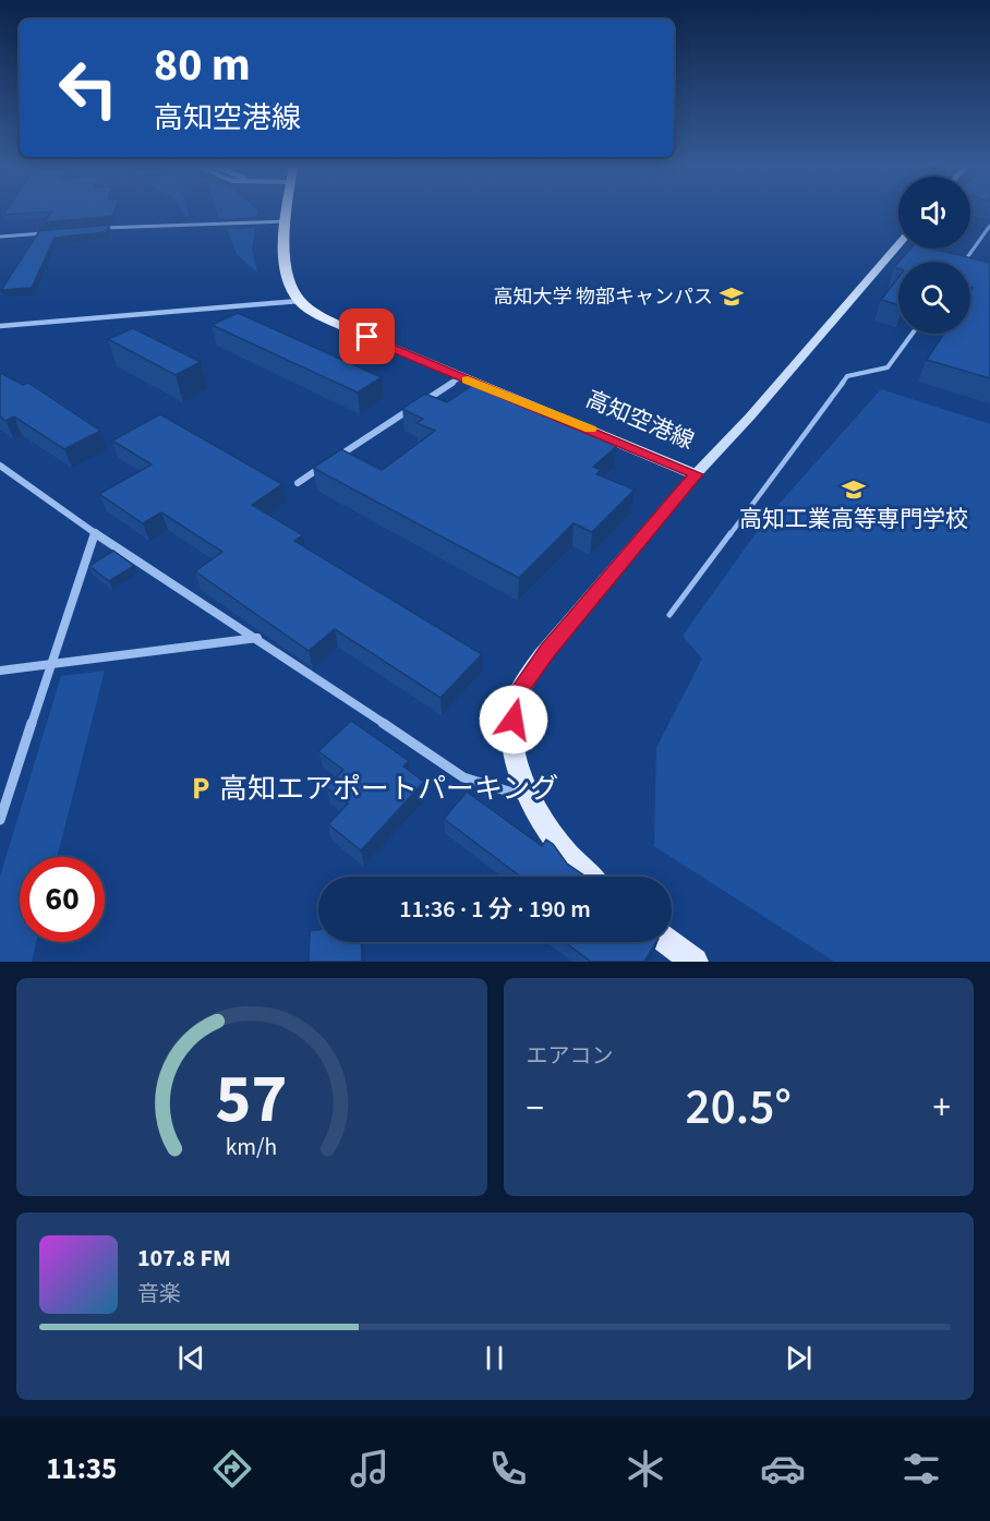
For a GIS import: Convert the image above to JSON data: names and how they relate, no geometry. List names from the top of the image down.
{
  "streets": {
    "main road": ["高知空港線"]
  },
  "places": {
    "school or university": ["高知大学 物部キャンパス", "高知工業高等専門学校"],
    "parking": ["高知エアポートパーキング"]
  },
  "page": {
    "turn": ["80 m", "高知空港線"],
    "limit": "60",
    "trip": "11:36 · 1 分 · 190 m",
    "tile": "エアコン",
    "heat": ["−", "20.5°", "+"],
    "song": ["107.8 FM", "音楽"],
    "tabs": "11:35",
    "gauge": ["57", "km/h"]
  }
}
